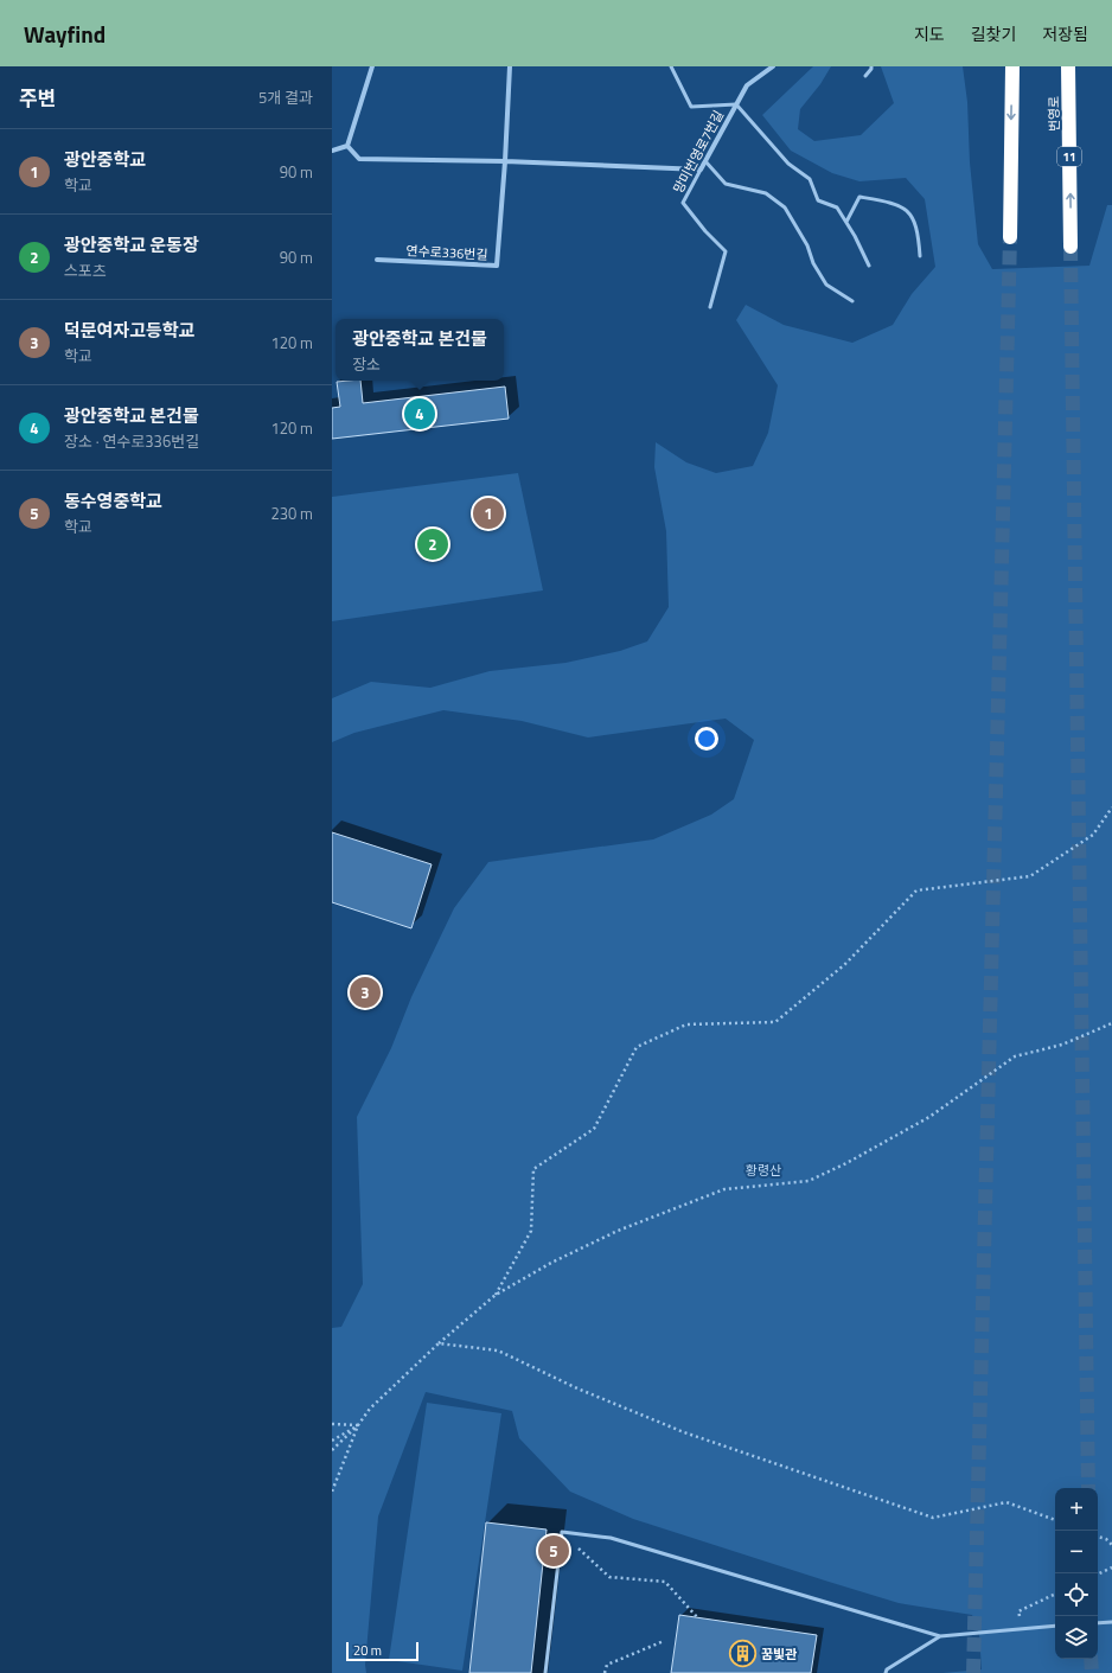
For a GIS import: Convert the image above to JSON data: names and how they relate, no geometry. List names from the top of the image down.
{
  "streets": {
    "highway": ["번영로", "11"],
    "street": ["망미번영로7번길", "연수로336번길"]
  },
  "parks": ["황령산"],
  "places": {
    "building": ["꿈빛관"]
  },
  "scale_bar": "20 m",
  "page": {
    "header": "Wayfind",
    "nav": ["지도", "길찾기", "저장됨"],
    "heading": ["주변", "5개 결과"],
    "list": [
      {
        "mark": "1",
        "name": "광안중학교",
        "note": "학교",
        "value": "90 m"
      },
      {
        "mark": "2",
        "name": "광안중학교 운동장",
        "note": "스포츠",
        "value": "90 m"
      },
      {
        "mark": "3",
        "name": "덕문여자고등학교",
        "note": "학교",
        "value": "120 m"
      },
      {
        "mark": "4",
        "name": "광안중학교 본건물",
        "note": "장소 · 연수로336번길",
        "value": "120 m"
      },
      {
        "mark": "5",
        "name": "동수영중학교",
        "note": "학교",
        "value": "230 m"
      }
    ],
    "popup": ["광안중학교 본건물", "장소"],
    "pins": [
      "4",
      "1",
      "2",
      "3",
      "5"
    ],
    "map_buttons": ["+", "−"],
    "scale": "20 m"
  }
}
